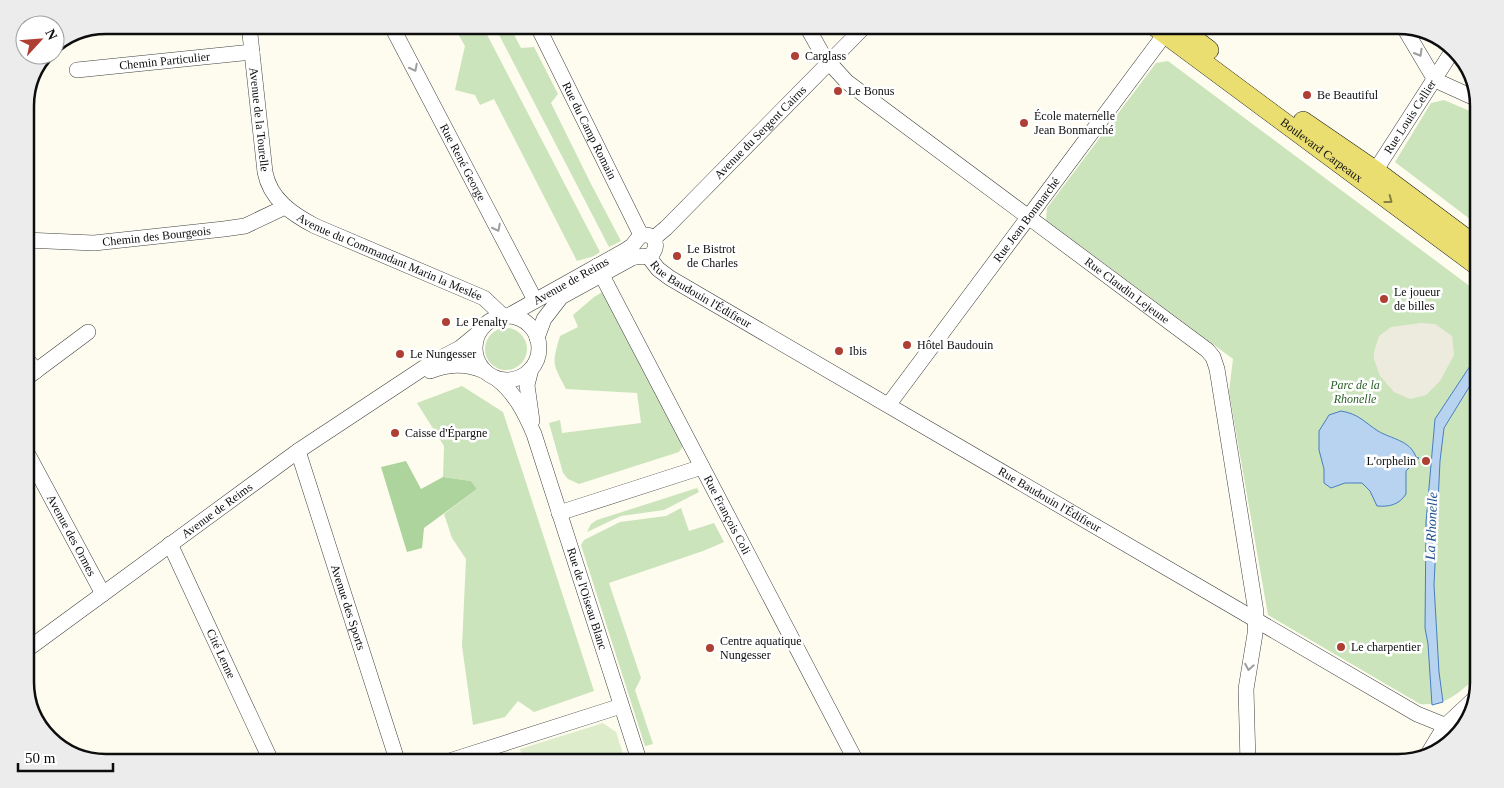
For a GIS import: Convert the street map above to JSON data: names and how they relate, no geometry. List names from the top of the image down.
{
  "streets": {
    "main road": ["Boulevard Carpeaux"],
    "street": [
      "Chemin Particulier",
      "Rue Louis Cellier",
      "Avenue de la Tourelle",
      "Rue du Camp Romain",
      "Avenue du Sergent Cairns",
      "Rue René George",
      "Rue Jean Bonmarché",
      "Chemin des Bourgeois",
      "Avenue du Commandant Marin la Meslée",
      "Avenue de Reims",
      "Rue Claudin Lejeune",
      "Rue Baudouin l'Édifieur",
      "Rue François Coli",
      "Avenue des Ormes",
      "Rue de l'Oiseau Blanc",
      "Avenue des Sports",
      "Cité Lenne"
    ]
  },
  "crossings": [
    ["Chemin Particulier", "Avenue de la Tourelle"],
    ["Rue Louis Cellier", "Boulevard Carpeaux"],
    ["Avenue de la Tourelle", "Chemin des Bourgeois"],
    ["Avenue de la Tourelle", "Avenue du Commandant Marin la Meslée"],
    ["Rue du Camp Romain", "Avenue du Sergent Cairns"],
    ["Rue du Camp Romain", "Avenue de Reims"],
    ["Rue du Camp Romain", "Rue Baudouin l'Édifieur"],
    ["Avenue du Sergent Cairns", "Avenue de Reims"],
    ["Avenue du Sergent Cairns", "Rue Claudin Lejeune"],
    ["Avenue du Sergent Cairns", "Rue Baudouin l'Édifieur"],
    ["Rue René George", "Avenue de Reims"],
    ["Rue Jean Bonmarché", "Rue Claudin Lejeune"],
    ["Rue Jean Bonmarché", "Rue Baudouin l'Édifieur"],
    ["Chemin des Bourgeois", "Avenue du Commandant Marin la Meslée"],
    ["Avenue du Commandant Marin la Meslée", "Avenue de Reims"],
    ["Avenue du Commandant Marin la Meslée", "Rue de l'Oiseau Blanc"],
    ["Avenue de Reims", "Rue Baudouin l'Édifieur"],
    ["Avenue de Reims", "Rue François Coli"],
    ["Avenue de Reims", "Avenue des Ormes"],
    ["Avenue de Reims", "Rue de l'Oiseau Blanc"],
    ["Avenue de Reims", "Avenue des Sports"],
    ["Avenue de Reims", "Cité Lenne"],
    ["Rue Claudin Lejeune", "Rue Baudouin l'Édifieur"]
  ],
  "one_way": ["Rue René George"],
  "water": ["La Rhonelle"],
  "parks": ["Parc de la Rhonelle"],
  "places": [
    "Carglass",
    "Le Bonus",
    "Be Beautiful",
    "École maternelle Jean Bonmarché",
    "Le Bistrot de Charles",
    "Le joueur de billes",
    "Le Penalty",
    "Hôtel Baudouin",
    "Ibis",
    "Le Nungesser",
    "Caisse d'Épargne",
    "L'orphelin",
    "Le charpentier",
    "Centre aquatique Nungesser"
  ],
  "scale_bar": "50 m",
  "north": "top right"
}
